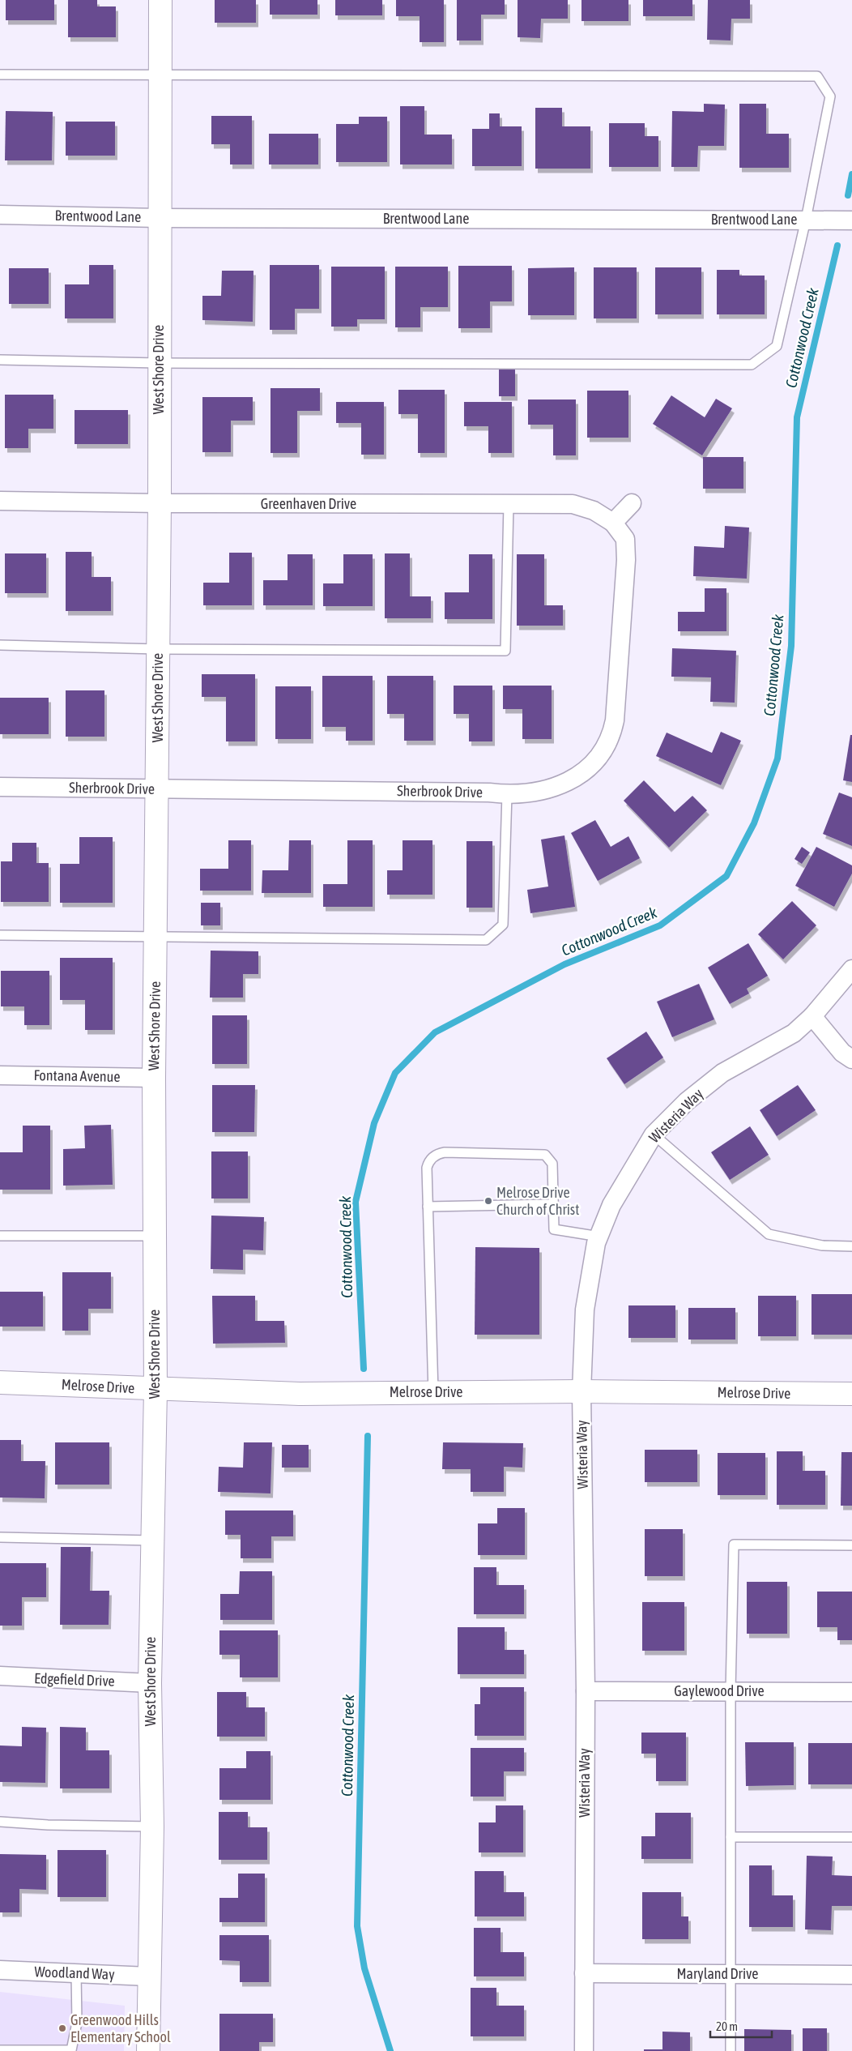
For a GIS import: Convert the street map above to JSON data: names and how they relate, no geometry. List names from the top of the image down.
{
  "streets": {
    "street": [
      "Brentwood Lane",
      "West Shore Drive",
      "Greenhaven Drive",
      "Sherbrook Drive",
      "Fontana Avenue",
      "Wisteria Way",
      "Melrose Drive",
      "Edgefield Drive",
      "Gaylewood Drive",
      "Woodland Way",
      "Maryland Drive"
    ]
  },
  "crossings": [
    ["Brentwood Lane", "West Shore Drive"],
    ["West Shore Drive", "Greenhaven Drive"],
    ["West Shore Drive", "Sherbrook Drive"],
    ["West Shore Drive", "Fontana Avenue"],
    ["West Shore Drive", "Melrose Drive"],
    ["West Shore Drive", "Edgefield Drive"],
    ["West Shore Drive", "Woodland Way"],
    ["Greenhaven Drive", "Sherbrook Drive"],
    ["Wisteria Way", "Melrose Drive"],
    ["Wisteria Way", "Gaylewood Drive"],
    ["Wisteria Way", "Maryland Drive"]
  ],
  "water": ["Cottonwood Creek"],
  "places": ["Melrose Drive Church of Christ", "Greenwood Hills Elementary School"],
  "scale_bar": "20 m"
}
